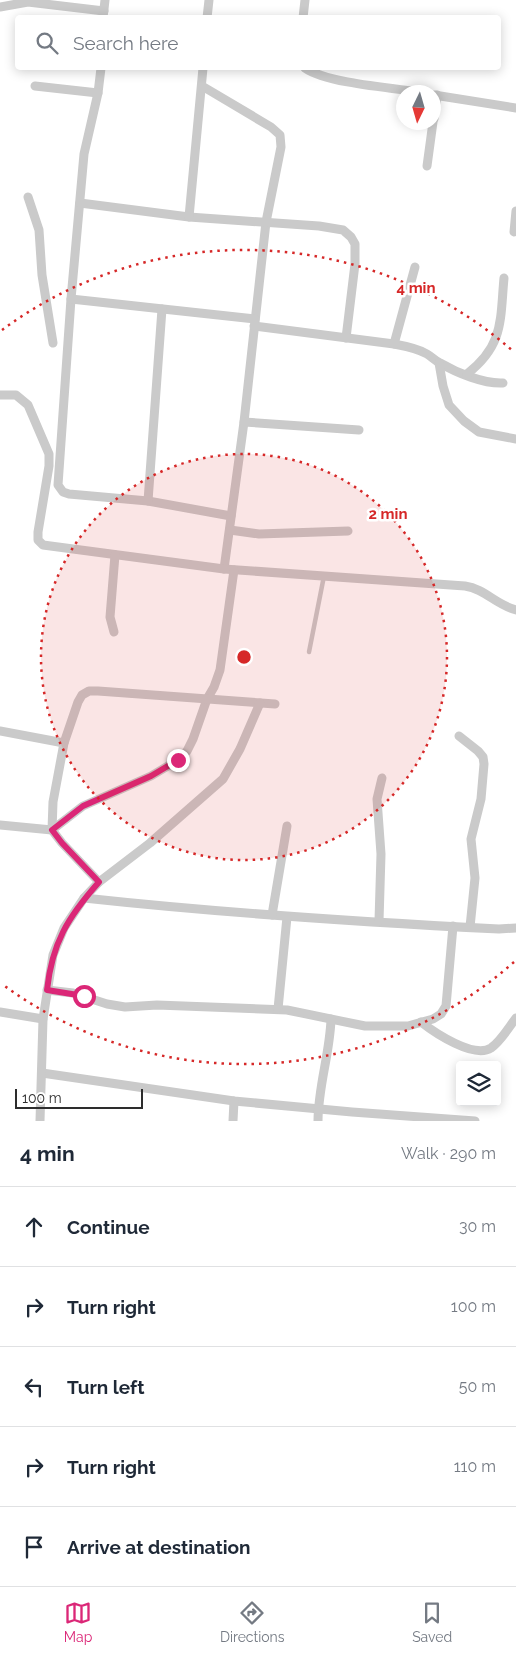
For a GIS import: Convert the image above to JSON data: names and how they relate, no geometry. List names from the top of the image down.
{
  "scale_bar": "100 m",
  "north": "bottom",
  "page": {
    "search": "Search here",
    "scale": "100 m",
    "heading": ["4 min", "Walk · 290 m"],
    "list": [
      ["Continue", "30 m"],
      ["Turn right", "100 m"],
      ["Turn left", "50 m"],
      ["Turn right", "110 m"],
      "Arrive at destination"
    ],
    "nav": ["Map", "Directions", "Saved"]
  },
  "rings": ["4 min", "2 min"]
}
